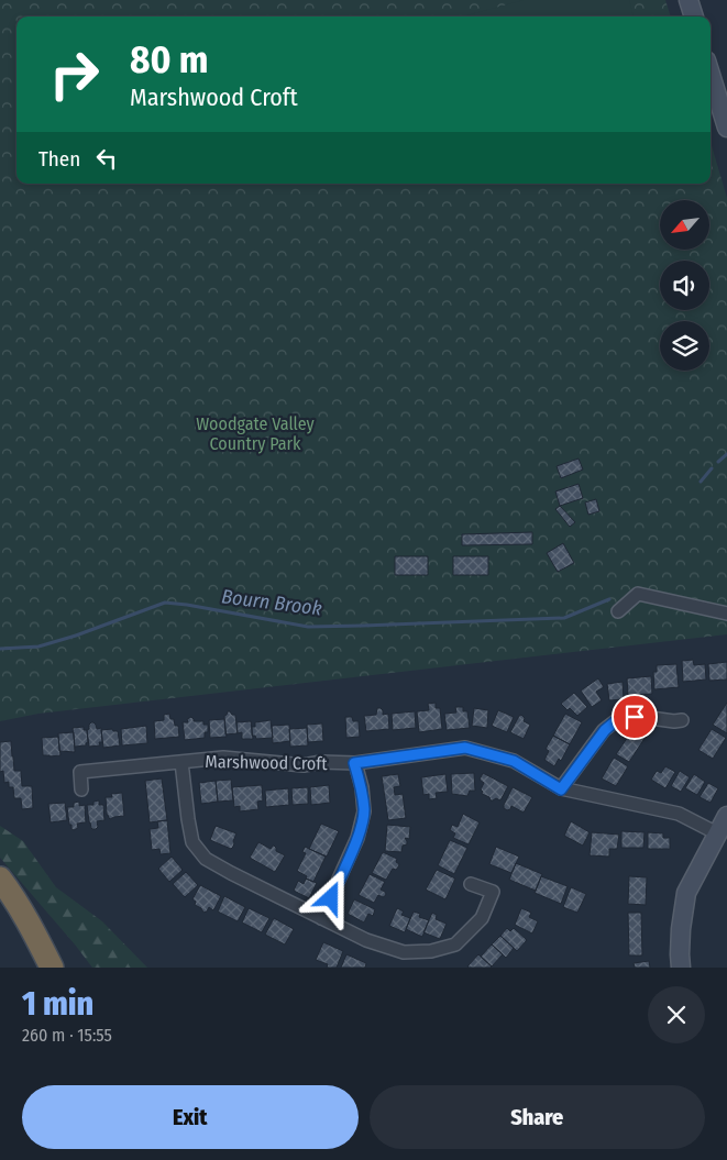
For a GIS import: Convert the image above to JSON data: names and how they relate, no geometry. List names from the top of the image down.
{
  "streets": {
    "street": ["Marshwood Croft"]
  },
  "water": ["Bourn Brook"],
  "parks": ["Woodgate Valley Country Park"],
  "north": "bottom left",
  "page": {
    "turn": ["80 m", "Marshwood Croft"],
    "then": "Then",
    "heading": ["1 min", "260 m · 15:55"],
    "buttons": ["Exit", "Share"]
  }
}
